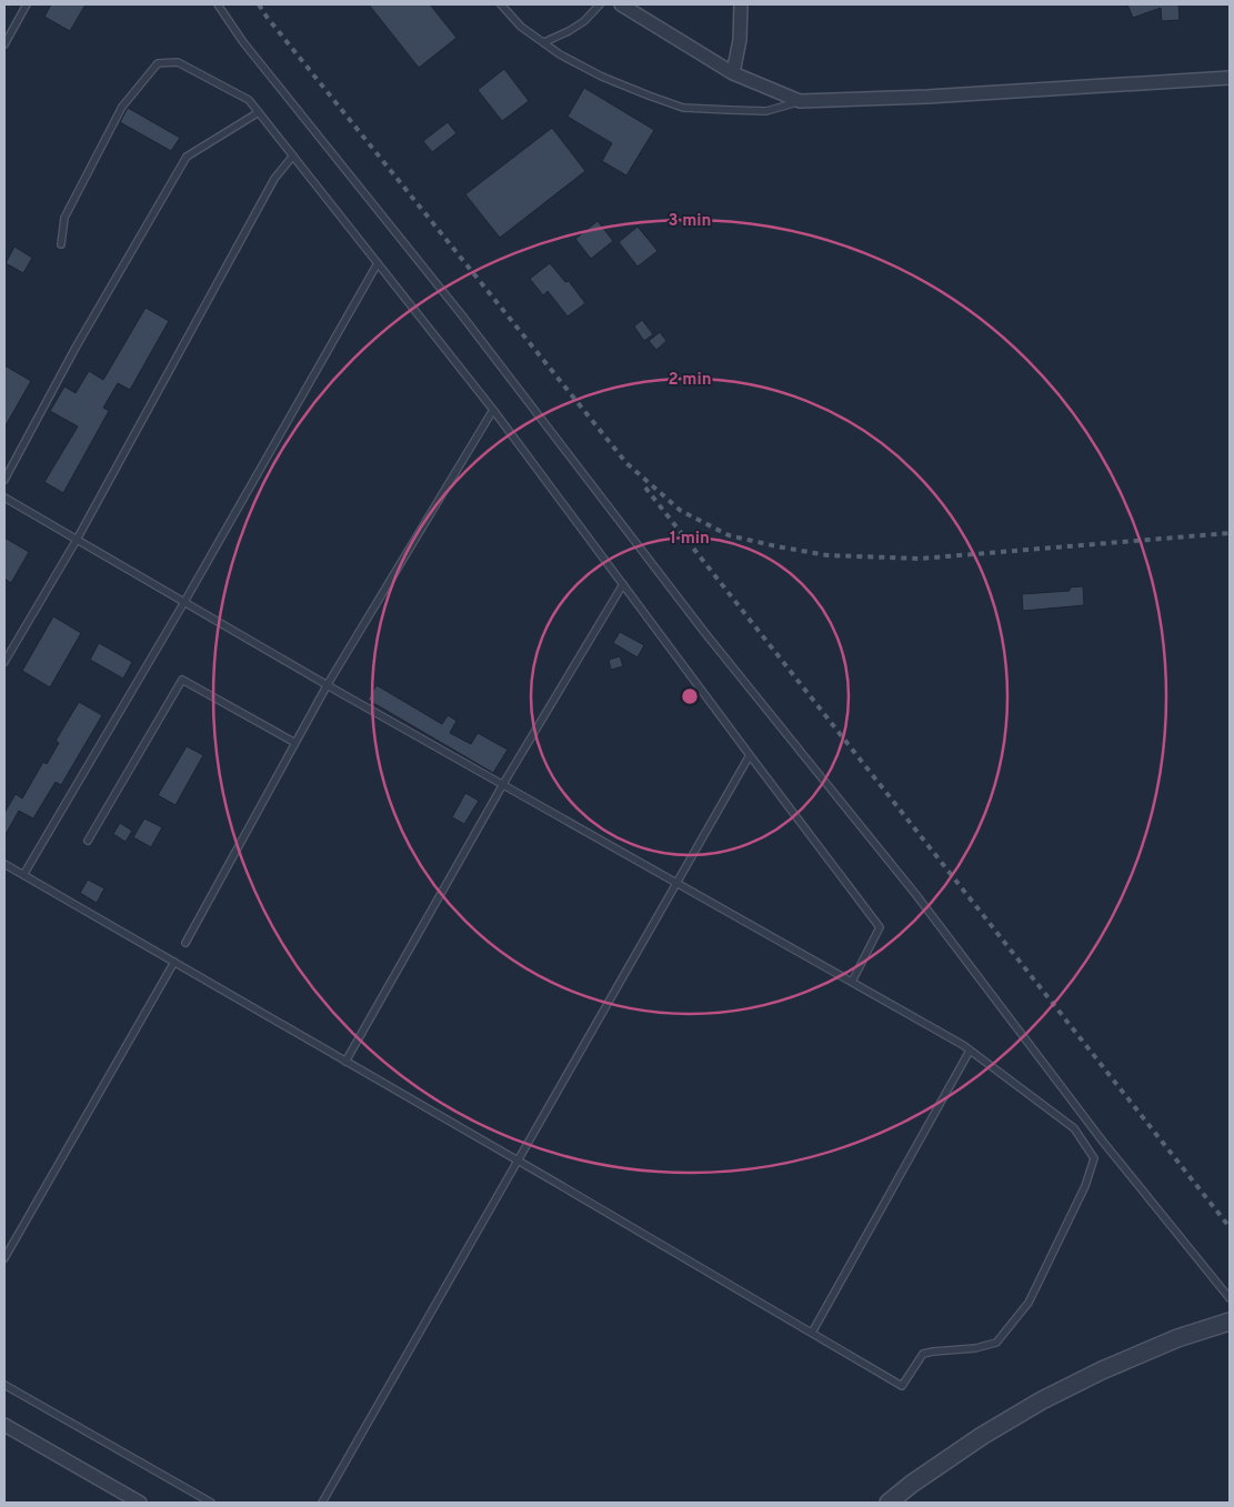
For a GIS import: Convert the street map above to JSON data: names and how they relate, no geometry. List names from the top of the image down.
{
  "rings": ["3 min", "2 min", "1 min"]
}
